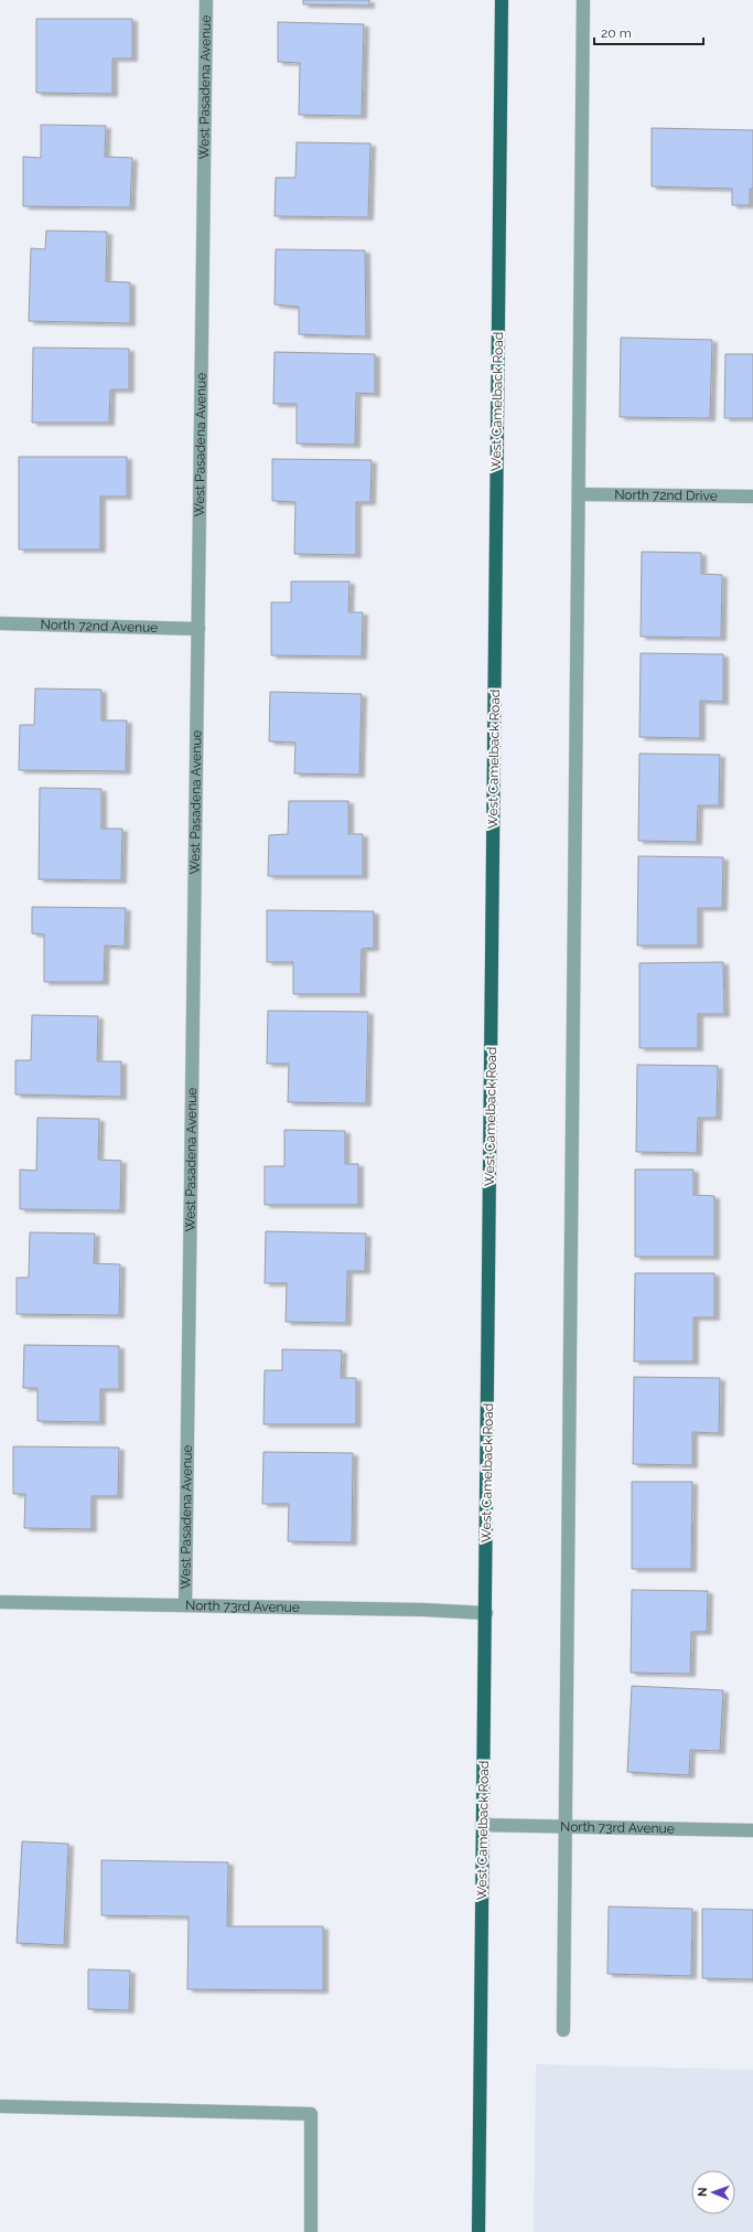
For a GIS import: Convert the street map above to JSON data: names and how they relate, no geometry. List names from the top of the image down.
{
  "streets": {
    "main road": ["West Camelback Road"],
    "street": [
      "West Pasadena Avenue",
      "North 72nd Drive",
      "North 72nd Avenue",
      "North 73rd Avenue"
    ]
  },
  "crossings": [
    ["West Pasadena Avenue", "North 72nd Avenue"],
    ["West Pasadena Avenue", "North 73rd Avenue"],
    ["West Camelback Road", "North 73rd Avenue"]
  ],
  "scale_bar": "20 m",
  "north": "left"
}
